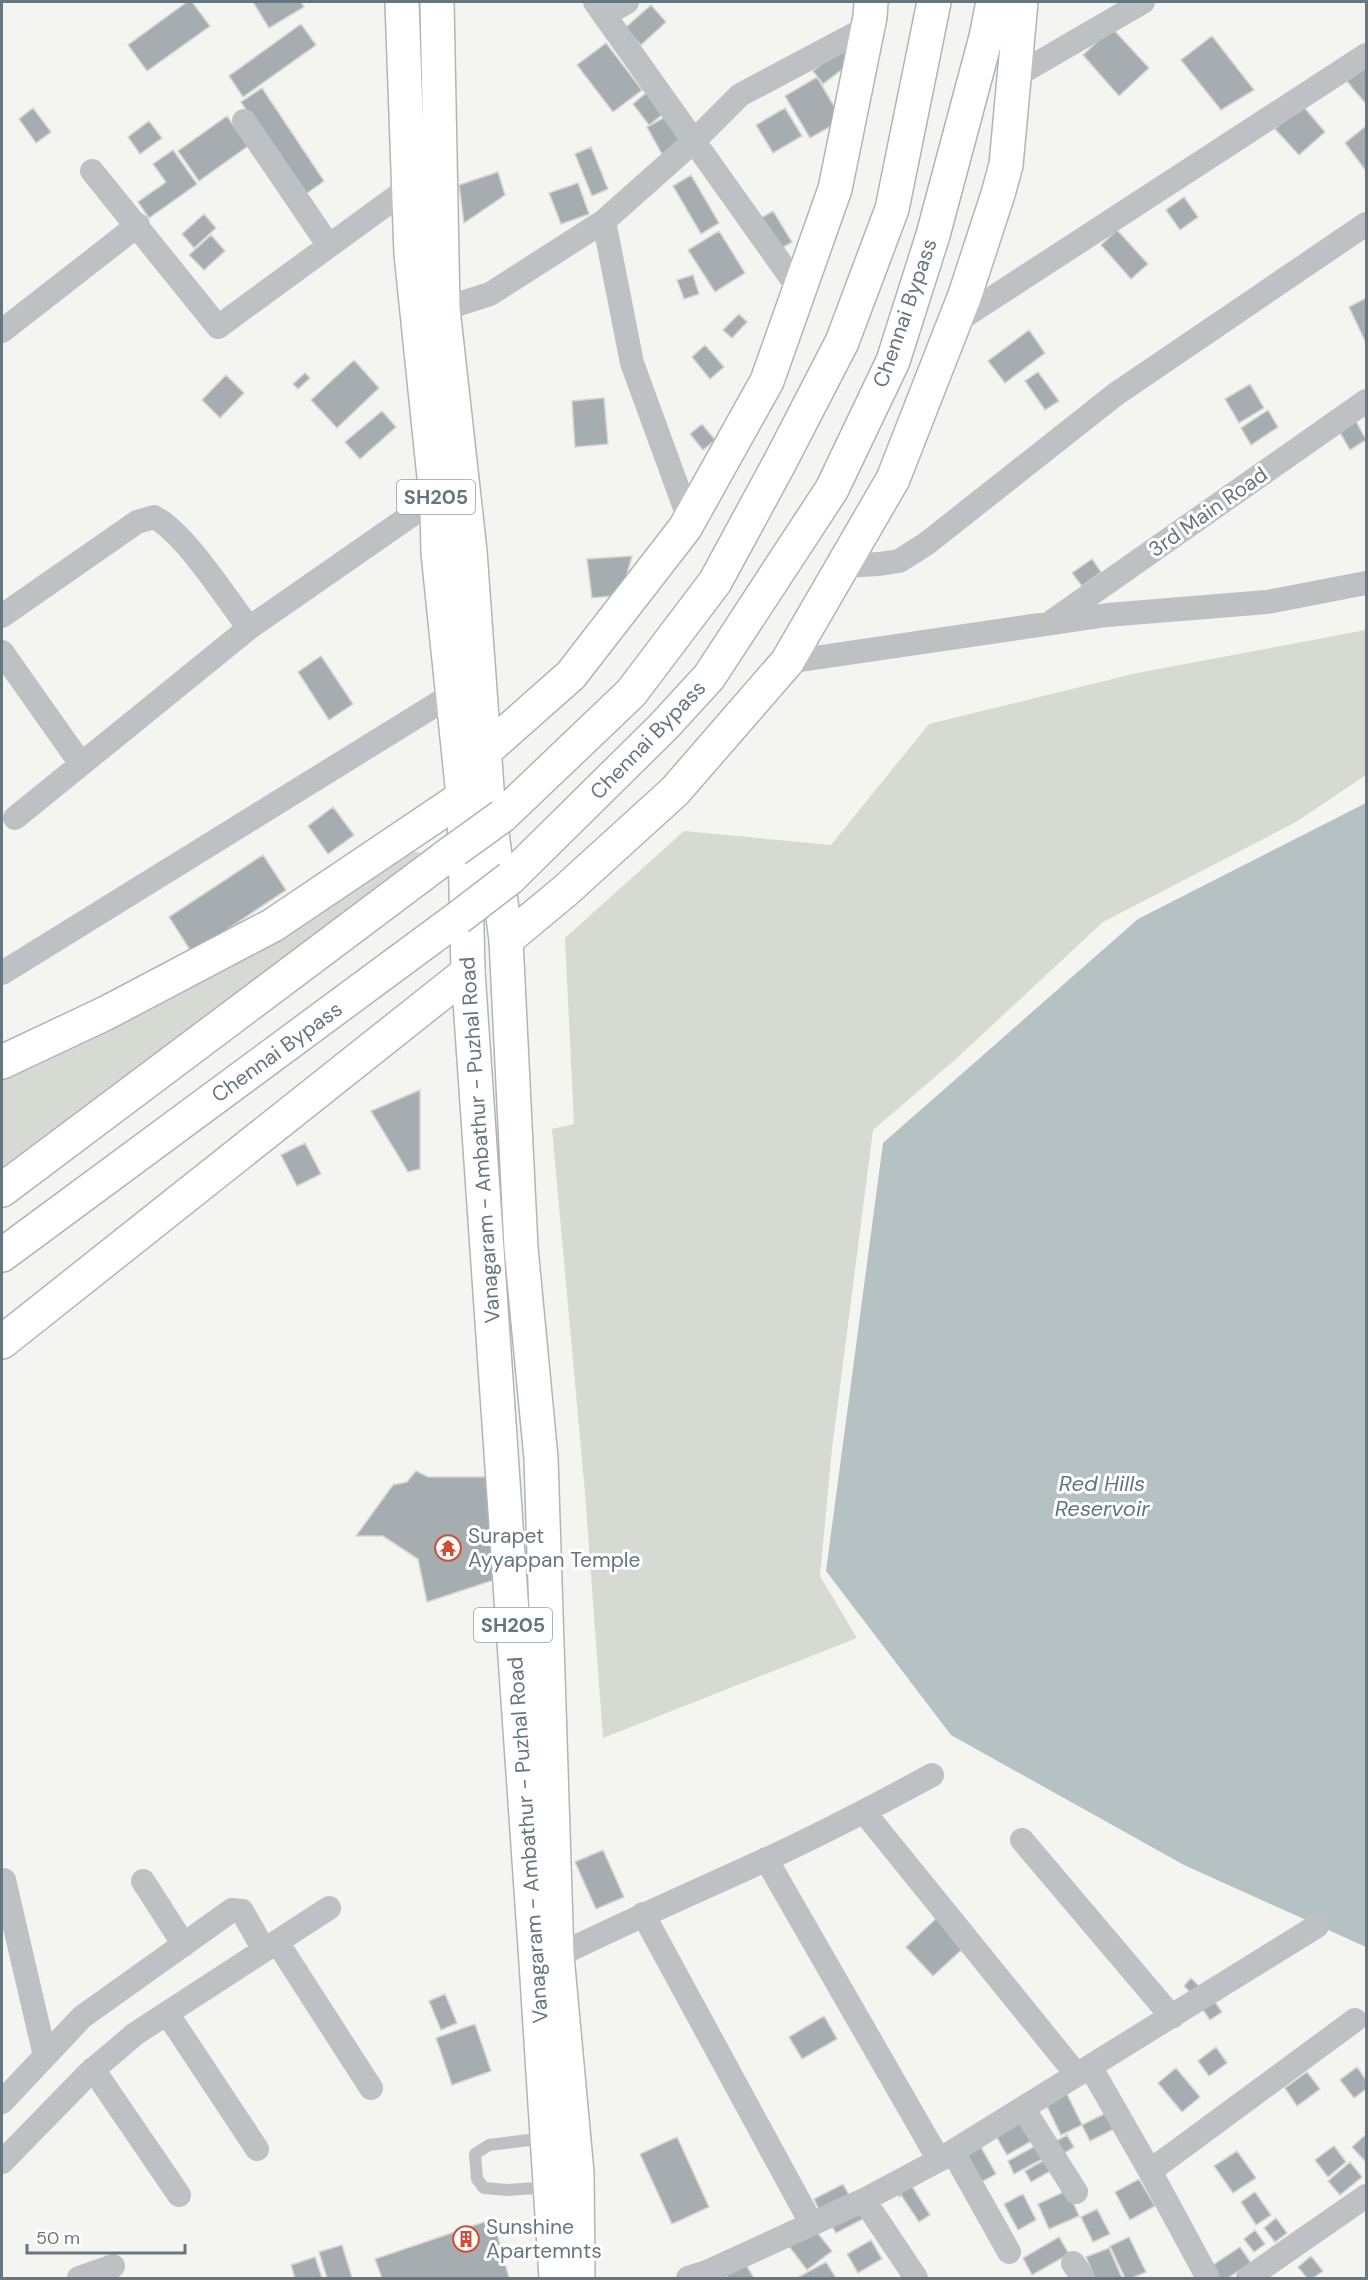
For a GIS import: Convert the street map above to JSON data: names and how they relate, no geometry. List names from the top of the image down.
{
  "streets": {
    "main road": ["Chennai Bypass", "SH205", "Vanagaram - Ambathur - Puzhal Road"],
    "street": ["3rd Main Road"]
  },
  "water": ["Red Hills Reservoir"],
  "places": {
    "temple": ["Surapet Ayyappan Temple"],
    "building": ["Sunshine Apartemnts"]
  },
  "scale_bar": "50 m"
}
